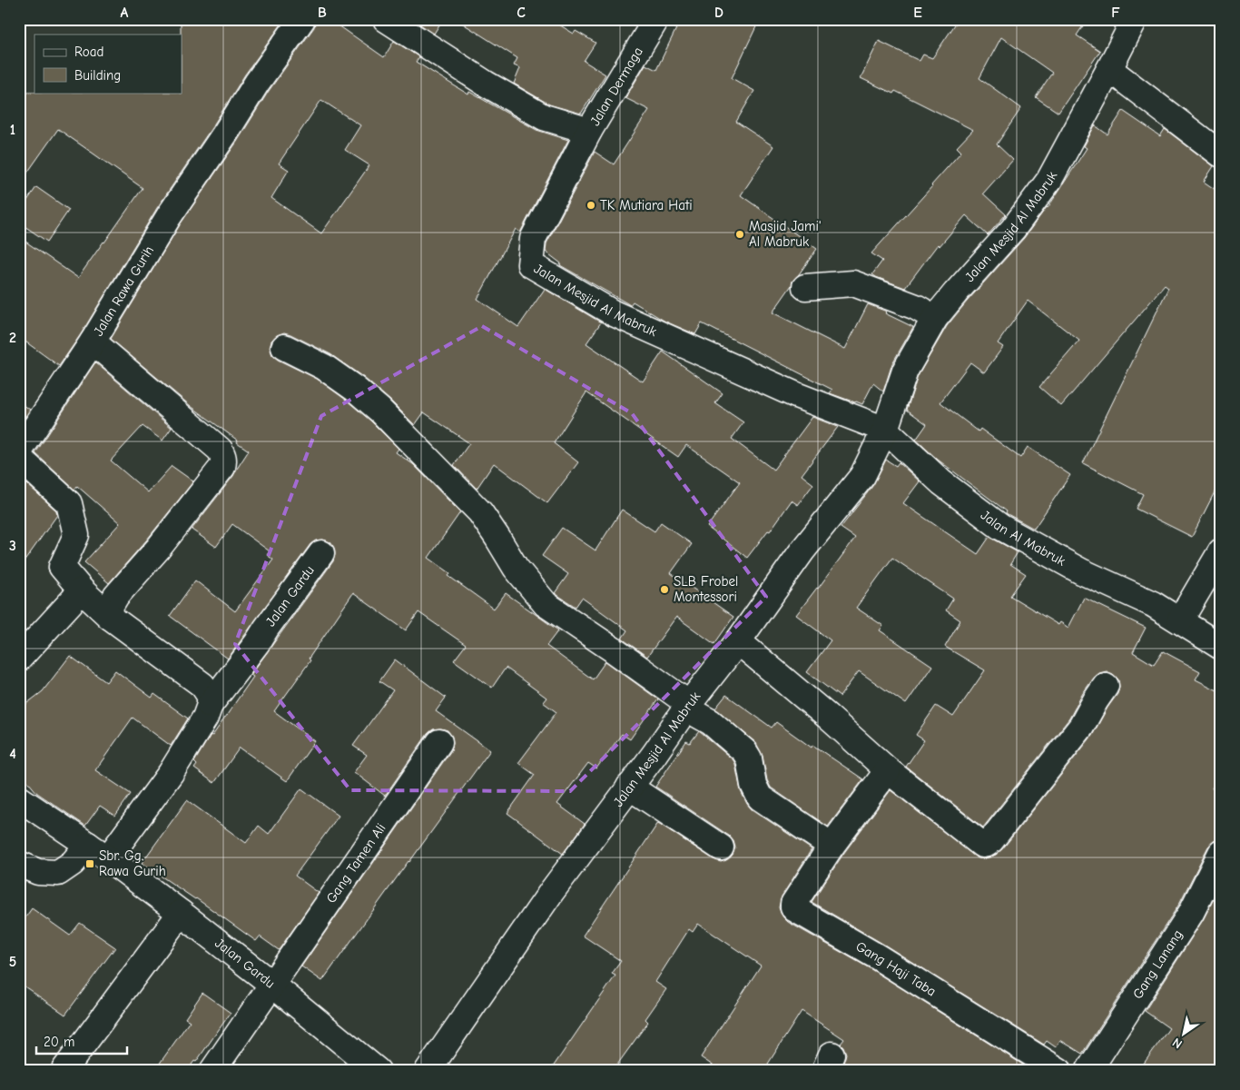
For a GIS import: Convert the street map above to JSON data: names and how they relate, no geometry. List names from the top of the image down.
{
  "streets": {
    "street": [
      "Jalan Dermaga",
      "Jalan Mesjid Al Mabruk",
      "Jalan Rawa Gurih",
      "Jalan Al Mabruk",
      "Jalan Gardu",
      "Gang Tamen Ali",
      "Gang Lanang",
      "Gang Haji Taba"
    ]
  },
  "crossings": [
    ["Jalan Dermaga", "Jalan Mesjid Al Mabruk"],
    ["Jalan Mesjid Al Mabruk", "Jalan Al Mabruk"],
    ["Jalan Gardu", "Gang Tamen Ali"]
  ],
  "places": {
    "other": ["TK Mutiara Hati", "Masjid Jami' Al Mabruk", "SLB Frobel Montessori"],
    "transit": ["Sbr. Gg. Rawa Gurih"]
  },
  "legend": ["Road", "Building"],
  "scale_bar": "20 m",
  "north": "bottom left",
  "grid": {
    "columns": [
      "A",
      "B",
      "C",
      "D",
      "E",
      "F"
    ],
    "rows": [
      "1",
      "2",
      "3",
      "4",
      "5"
    ]
  }
}
